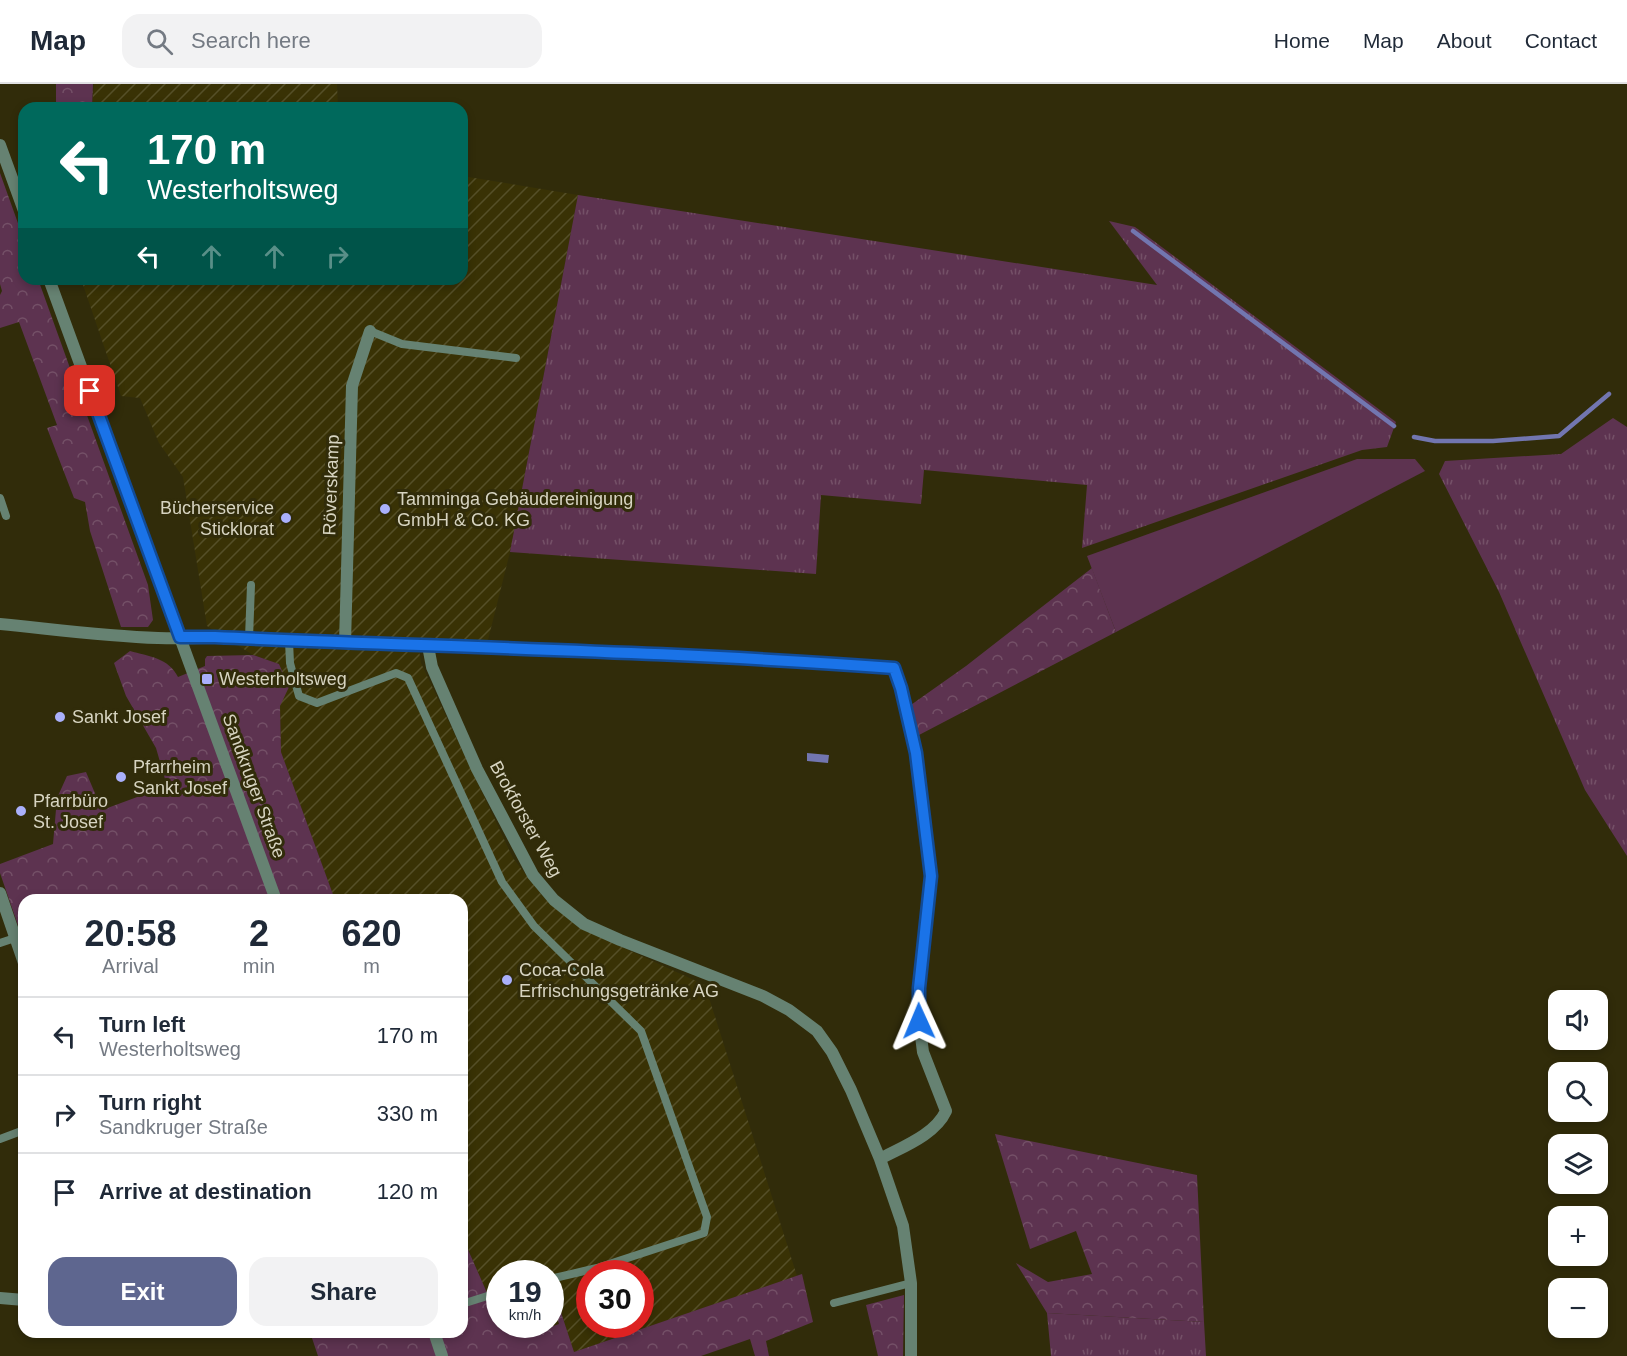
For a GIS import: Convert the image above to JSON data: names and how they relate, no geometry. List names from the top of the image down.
{
  "streets": {
    "street": ["Röverskamp", "Sandkruger Straße", "Brokforster Weg"]
  },
  "places": {
    "other": [
      "Tamminga Gebäudereinigung GmbH & Co. KG",
      "Bücherservice Sticklorat",
      "Sankt Josef",
      "Pfarrheim Sankt Josef",
      "Pfarrbüro St. Josef",
      "Coca-Cola Erfrischungsgetränke AG"
    ],
    "transit": ["Westerholtsweg"]
  },
  "page": {
    "header": "Map",
    "search": "Search here",
    "nav": [
      "Home",
      "Map",
      "About",
      "Contact"
    ],
    "turn": ["170 m", "Westerholtsweg"],
    "eta": [
      "20:58",
      "Arrival",
      "2",
      "min",
      "620",
      "m"
    ],
    "map_buttons": ["+", "−"],
    "list": [
      {
        "name": "Turn left",
        "note": "Westerholtsweg",
        "value": "170 m"
      },
      {
        "name": "Turn right",
        "note": "Sandkruger Straße",
        "value": "330 m"
      },
      {
        "name": "Arrive at destination",
        "value": "120 m"
      }
    ],
    "buttons": ["Exit", "Share"],
    "speed": "19 km/h",
    "limit": "30"
  }
}
